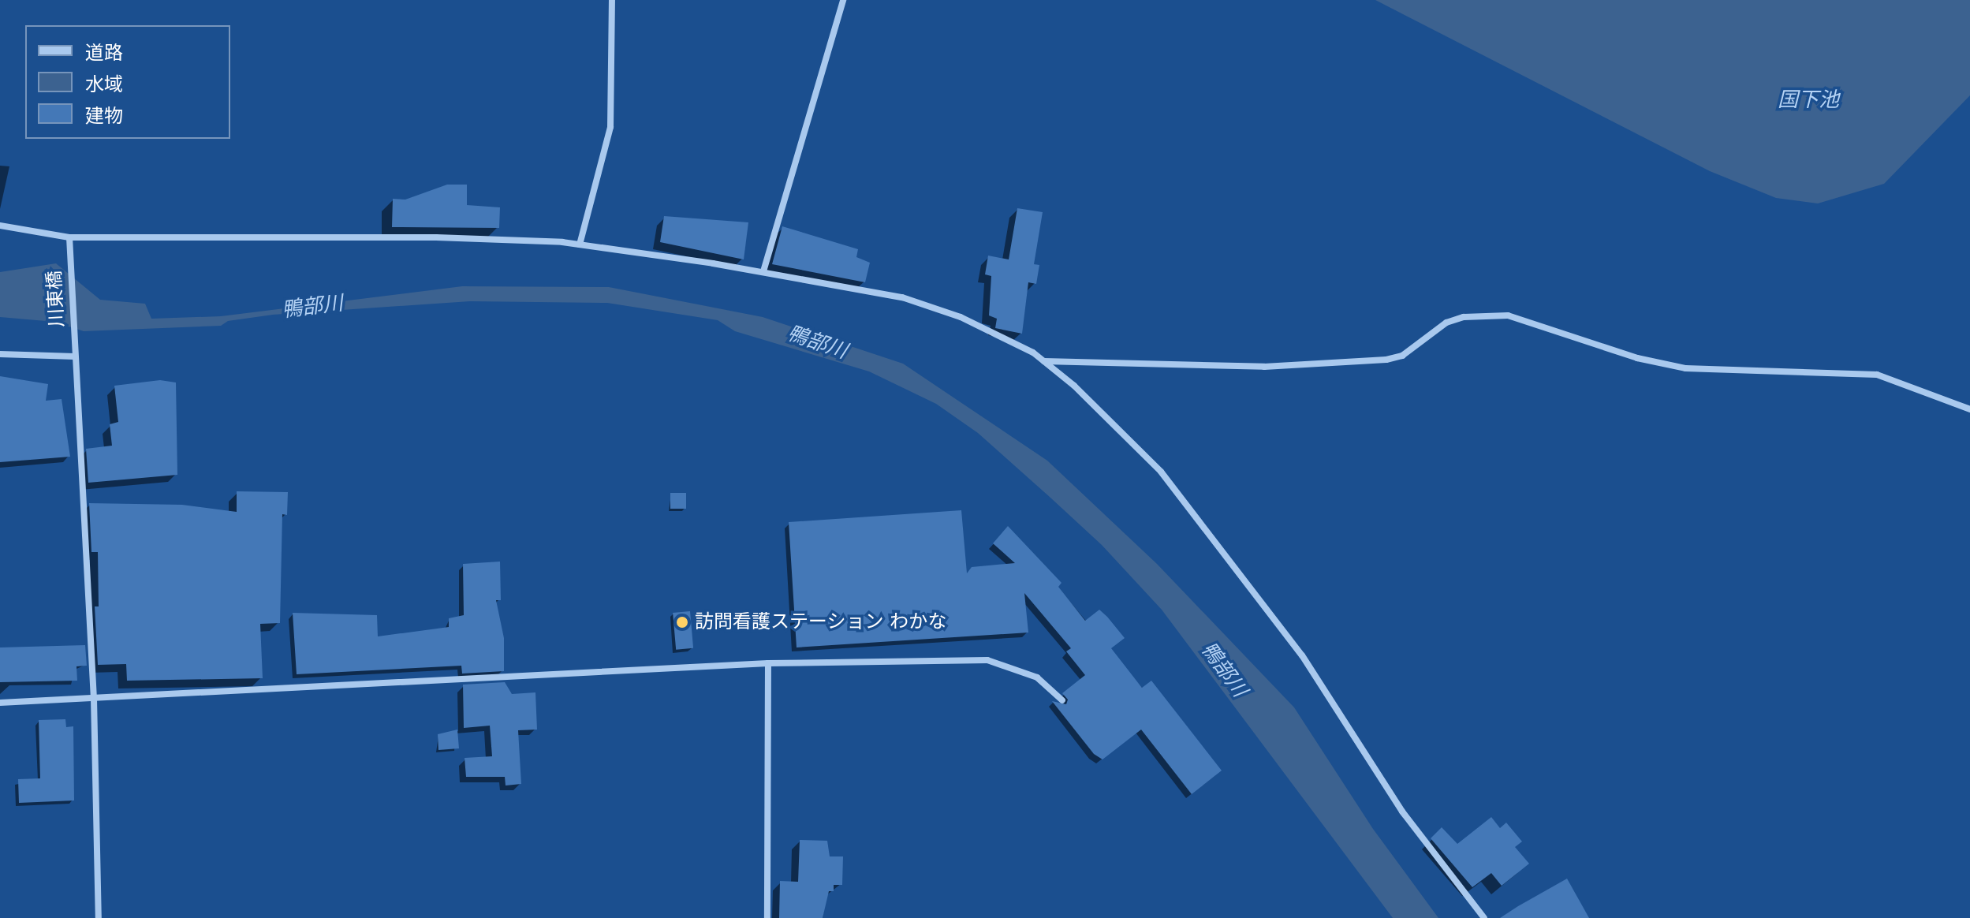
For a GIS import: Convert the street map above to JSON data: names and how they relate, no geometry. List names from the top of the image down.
{
  "streets": {
    "street": ["川東橋"]
  },
  "water": ["国下池", "鴨部川"],
  "places": ["訪問看護ステーション わかな"],
  "legend": ["道路", "水域", "建物"]
}
